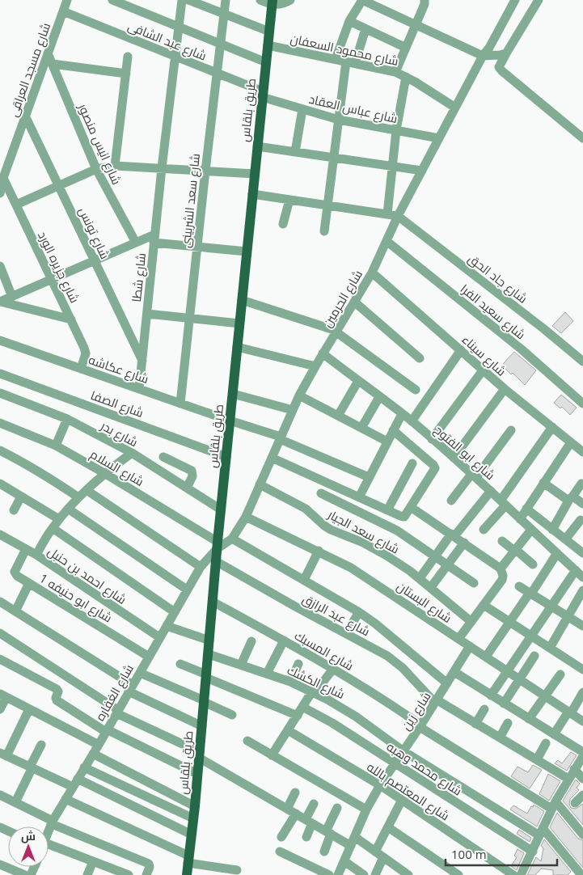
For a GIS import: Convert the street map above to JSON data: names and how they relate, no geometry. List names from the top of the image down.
{
  "streets": {
    "main road": ["طريق بلقاس"],
    "street": [
      "شارع عبد الشافى",
      "شارع محمود السعفان",
      "شارع مسجد العراقى",
      "شارع عباس العقاد",
      "شارع انيس منصور",
      "شارع سعد الشربينى",
      "شارع تونس",
      "شارع جزيره الورد",
      "شارع شطا",
      "شارع جاد الحق",
      "شارع الحرمين",
      "شارع سعيد الفرا",
      "شارع سيناء",
      "شارع عكاشه",
      "شارع الصفا",
      "شارع بدر",
      "شارع ابو الفتوح",
      "شارع السلام",
      "شارع سعد الجيار",
      "شارع احمد بن حنبل",
      "شارع ابو حنيفه 1",
      "شارع البستان",
      "شارع عبد الرازق",
      "شارع المسبك",
      "شارع الكشك",
      "شارع الغفاره",
      "شارع زين",
      "شارع محمد وهبه",
      "شارع المعتصم بالله"
    ]
  },
  "crossings": [
    ["شارع عبد الشافى", "شارع مسجد العراقى"],
    ["شارع عبد الشافى", "شارع عباس العقاد"],
    ["شارع عبد الشافى", "طريق بلقاس"],
    ["شارع عبد الشافى", "شارع سعد الشربينى"],
    ["شارع عبد الشافى", "شارع شطا"],
    ["شارع محمود السعفان", "طريق بلقاس"],
    ["شارع محمود السعفان", "شارع الحرمين"],
    ["شارع مسجد العراقى", "شارع انيس منصور"],
    ["شارع مسجد العراقى", "شارع تونس"],
    ["شارع مسجد العراقى", "شارع جزيره الورد"],
    ["شارع عباس العقاد", "طريق بلقاس"],
    ["شارع عباس العقاد", "شارع الحرمين"],
    ["طريق بلقاس", "شارع الحرمين"],
    ["طريق بلقاس", "شارع عكاشه"],
    ["طريق بلقاس", "شارع الصفا"],
    ["طريق بلقاس", "شارع بدر"],
    ["طريق بلقاس", "شارع السلام"],
    ["طريق بلقاس", "شارع عبد الرازق"],
    ["طريق بلقاس", "شارع المسبك"],
    ["طريق بلقاس", "شارع الكشك"],
    ["طريق بلقاس", "شارع الغفاره"],
    ["شارع سعد الشربينى", "شارع عكاشه"],
    ["شارع تونس", "شارع شطا"],
    ["شارع جزيره الورد", "شارع عكاشه"],
    ["شارع شطا", "شارع عكاشه"],
    ["شارع جاد الحق", "شارع الحرمين"],
    ["شارع الحرمين", "شارع سعيد الفرا"],
    ["شارع الحرمين", "شارع سيناء"],
    ["شارع الحرمين", "شارع عكاشه"],
    ["شارع الحرمين", "شارع ابو الفتوح"],
    ["شارع الحرمين", "شارع السلام"],
    ["شارع الحرمين", "شارع سعد الجيار"],
    ["شارع الحرمين", "شارع البستان"],
    ["شارع الحرمين", "شارع الغفاره"],
    ["شارع السلام", "شارع الغفاره"],
    ["شارع احمد بن حنبل", "شارع ابو حنيفه 1"],
    ["شارع احمد بن حنبل", "شارع الغفاره"],
    ["شارع ابو حنيفه 1", "شارع الغفاره"],
    ["شارع البستان", "شارع زين"],
    ["شارع عبد الرازق", "شارع زين"],
    ["شارع المسبك", "شارع زين"],
    ["شارع الكشك", "شارع زين"],
    ["شارع زين", "شارع محمد وهبه"],
    ["شارع زين", "شارع المعتصم بالله"]
  ],
  "scale_bar": "100 m",
  "north": "top"
}
